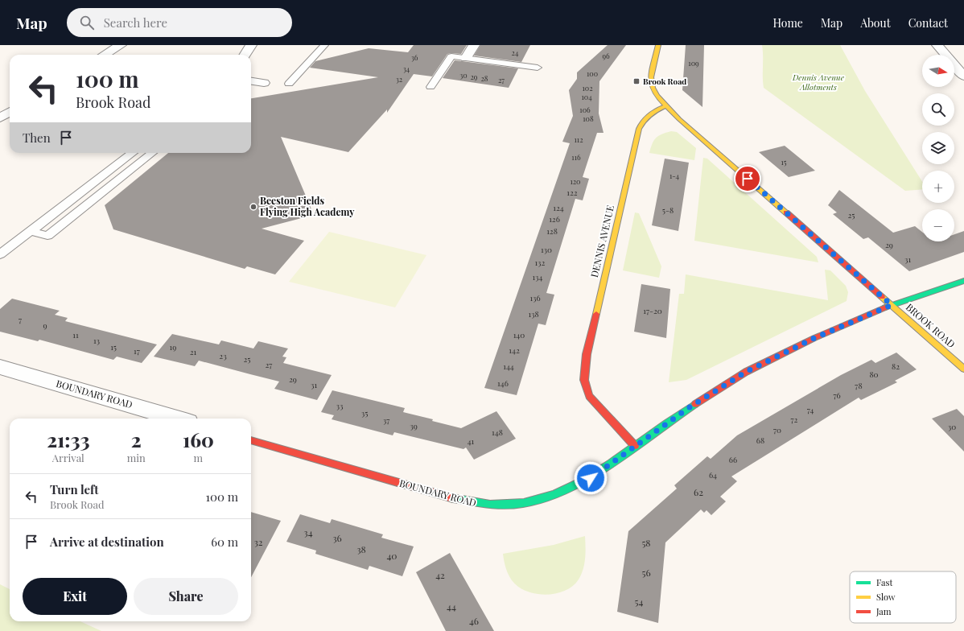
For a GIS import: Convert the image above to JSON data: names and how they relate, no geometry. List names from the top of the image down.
{
  "streets": {
    "street": ["DENNIS AVENUE", "BROOK ROAD", "BOUNDARY ROAD"]
  },
  "crossings": [
    ["DENNIS AVENUE", "BROOK ROAD"],
    ["DENNIS AVENUE", "BOUNDARY ROAD"],
    ["BROOK ROAD", "BOUNDARY ROAD"]
  ],
  "parks": ["Dennis Avenue Allotments"],
  "places": {
    "transit": ["Brook Road"],
    "other": ["Beeston Fields Flying High Academy"]
  },
  "house_numbers": [
    "24",
    "96",
    "36",
    "109",
    "34",
    "100",
    "30",
    "29",
    "28",
    "32",
    "27",
    "102",
    "104",
    "106",
    "108",
    "112",
    "116",
    "15",
    "1-4",
    "120",
    "122",
    "124",
    "5-8",
    "25",
    "126",
    "128",
    "29",
    "130",
    "31",
    "132",
    "134",
    "136",
    "17-20",
    "138",
    "7",
    "9",
    "11",
    "140",
    "13",
    "15",
    "19",
    "142",
    "17",
    "21",
    "23",
    "25",
    "27",
    "144",
    "82",
    "80",
    "29",
    "146",
    "31",
    "78",
    "76",
    "33",
    "74",
    "35",
    "72",
    "37",
    "39",
    "30",
    "70",
    "148",
    "68",
    "41",
    "66",
    "64",
    "62",
    "34",
    "36",
    "32",
    "58",
    "38",
    "40",
    "56",
    "42",
    "54",
    "44",
    "46"
  ],
  "legend": ["Fast", "Slow", "Jam"],
  "north": "right",
  "page": {
    "header": "Map",
    "search": "Search here",
    "nav": [
      "Home",
      "Map",
      "About",
      "Contact"
    ],
    "map_buttons": ["+", "−"],
    "turn": ["100 m", "Brook Road"],
    "then": "Then",
    "eta": [
      "21:33",
      "Arrival",
      "2",
      "min",
      "160",
      "m"
    ],
    "list": [
      {
        "name": "Turn left",
        "note": "Brook Road",
        "value": "100 m"
      },
      {
        "name": "Arrive at destination",
        "value": "60 m"
      }
    ],
    "buttons": ["Exit", "Share"]
  }
}
